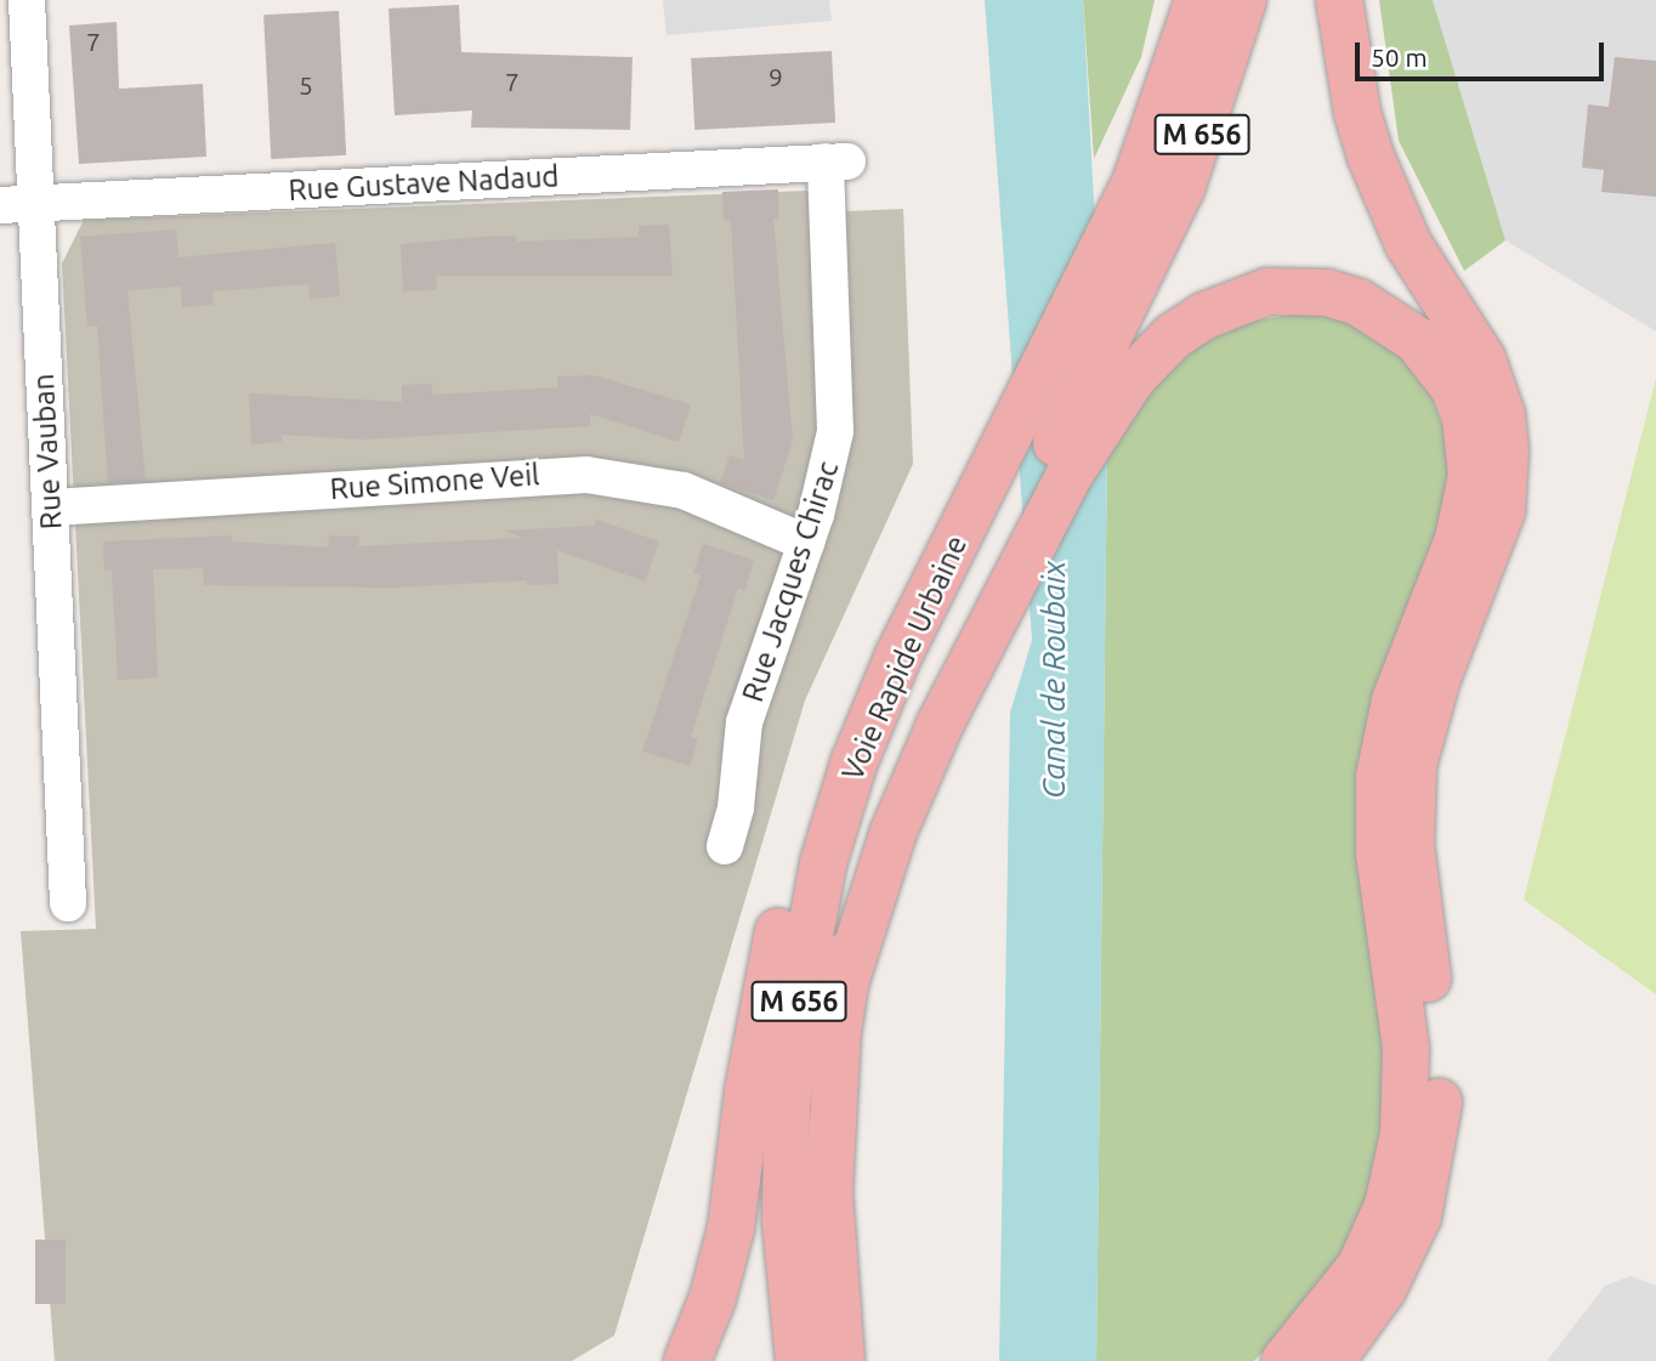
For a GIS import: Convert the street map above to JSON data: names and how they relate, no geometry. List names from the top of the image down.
{
  "streets": {
    "highway": ["M 656", "Voie Rapide Urbaine"],
    "street": [
      "Rue Gustave Nadaud",
      "Rue Vauban",
      "Rue Simone Veil",
      "Rue Jacques Chirac"
    ]
  },
  "crossings": [
    ["M 656", "Voie Rapide Urbaine"],
    ["Rue Gustave Nadaud", "Rue Vauban"],
    ["Rue Gustave Nadaud", "Rue Jacques Chirac"],
    ["Rue Vauban", "Rue Simone Veil"],
    ["Rue Simone Veil", "Rue Jacques Chirac"]
  ],
  "water": ["Canal de Roubaix"],
  "house_numbers": [
    "7",
    "9",
    "7",
    "5"
  ],
  "scale_bar": "50 m"
}
